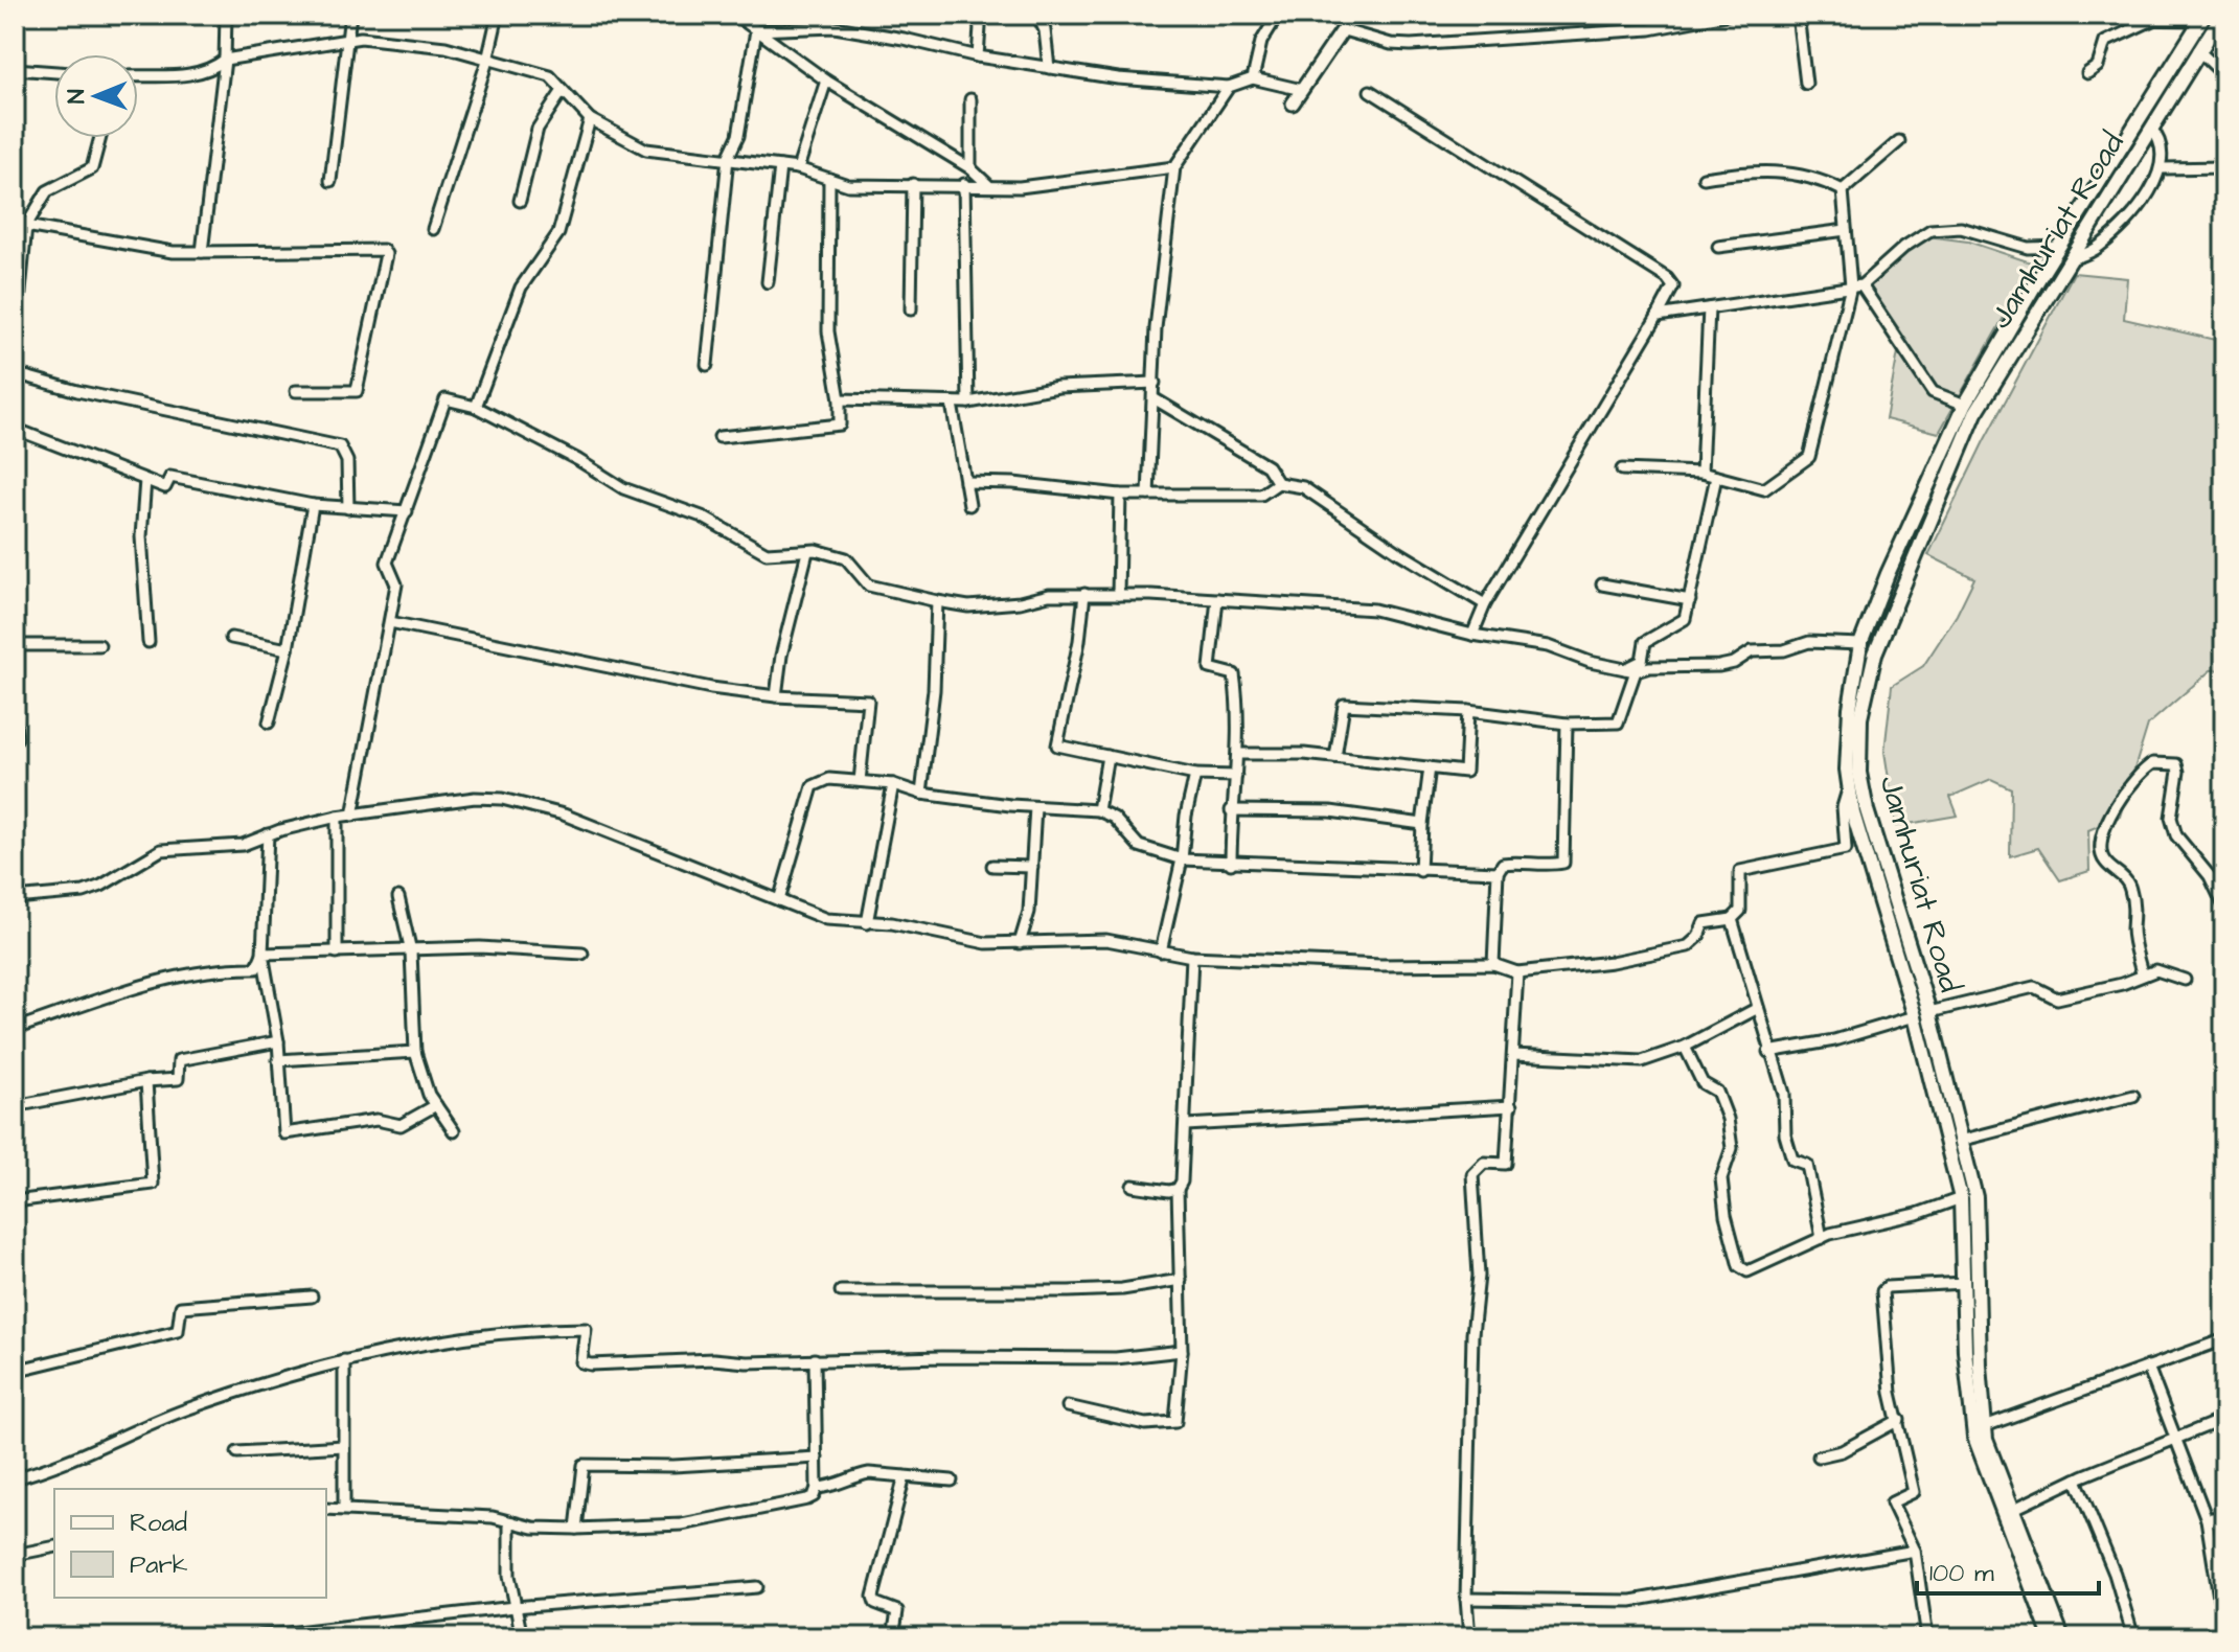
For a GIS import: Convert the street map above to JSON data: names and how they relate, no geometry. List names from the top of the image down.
{
  "streets": {
    "main road": ["Jamhuriat Road"]
  },
  "legend": ["Road", "Park"],
  "scale_bar": "100 m",
  "north": "left"
}
